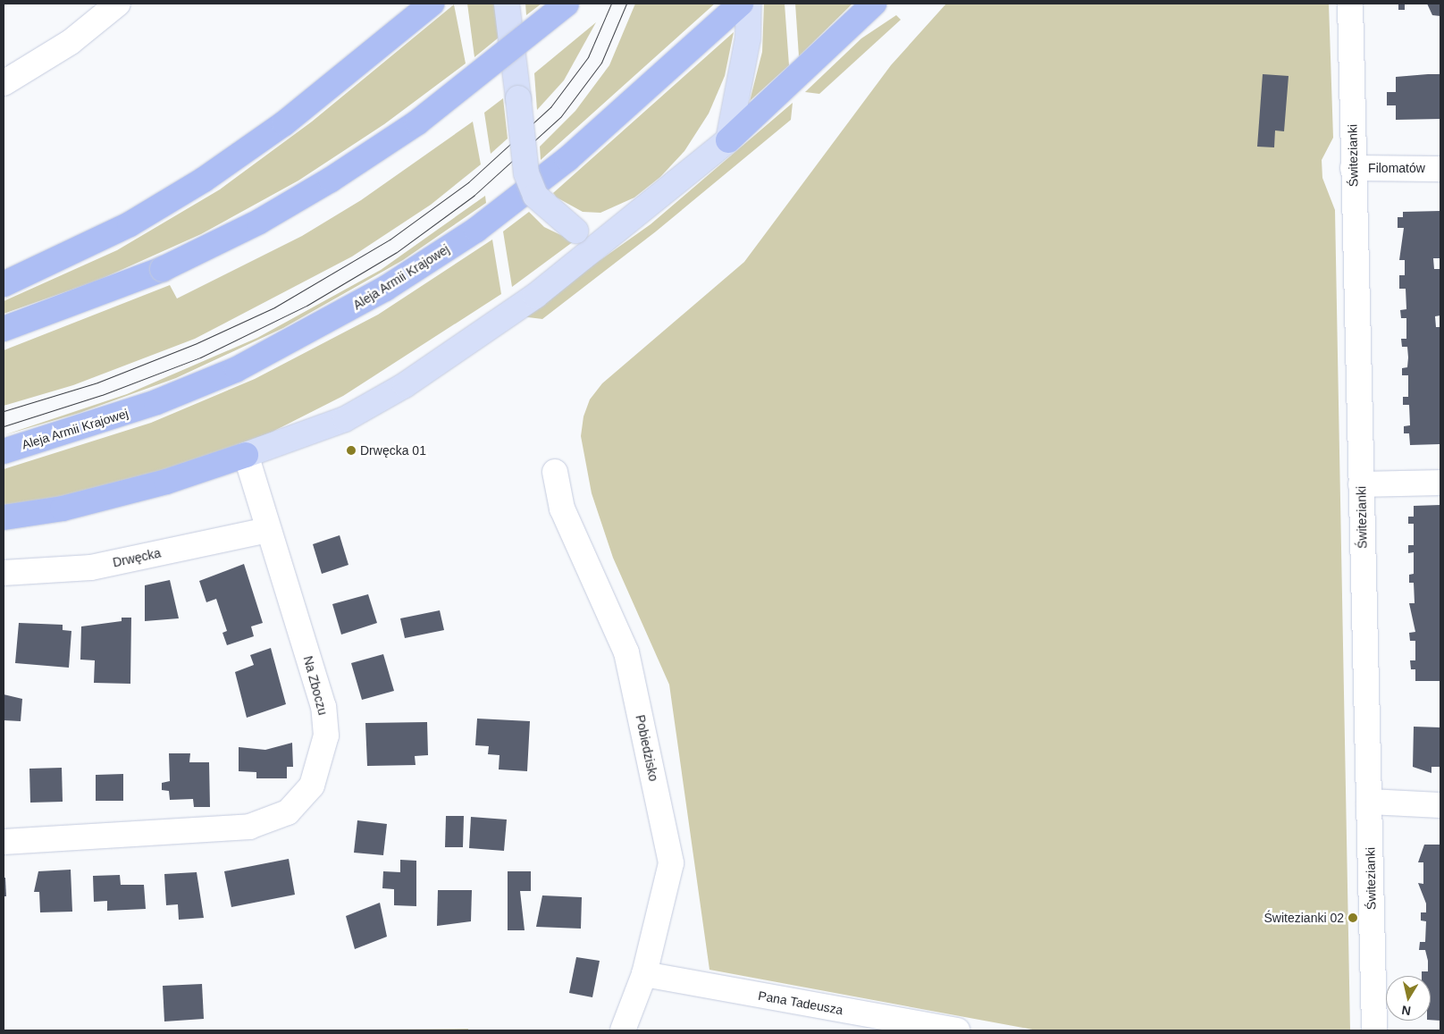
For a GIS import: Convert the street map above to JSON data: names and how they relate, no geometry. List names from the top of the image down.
{
  "streets": {
    "main road": ["Aleja Armii Krajowej"],
    "street": [
      "Świtezianki",
      "Filomatów",
      "Drwęcka",
      "Na Zboczu",
      "Pobiedzisko",
      "Pana Tadeusza"
    ]
  },
  "crossings": [
    ["Świtezianki", "Filomatów"],
    ["Drwęcka", "Na Zboczu"],
    ["Pobiedzisko", "Pana Tadeusza"]
  ],
  "places": ["Drwęcka 01", "Świtezianki 02"],
  "north": "bottom"
}
